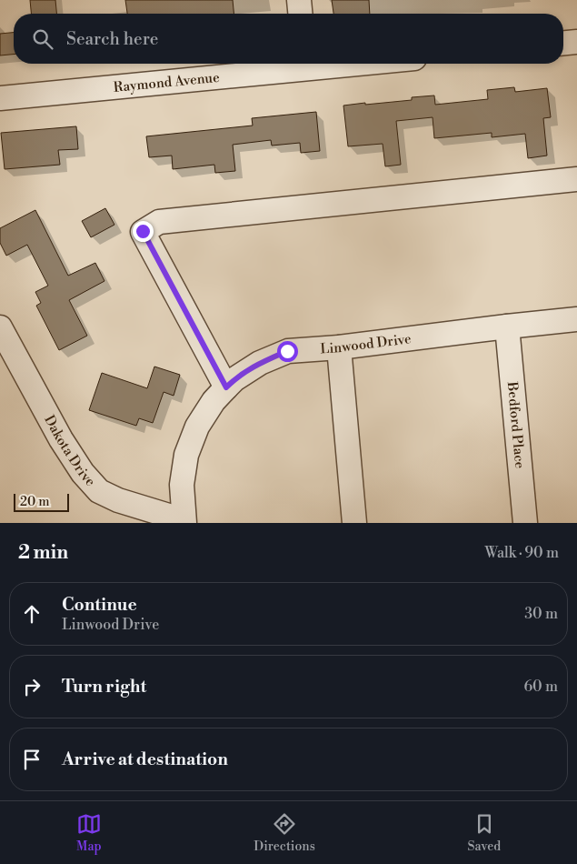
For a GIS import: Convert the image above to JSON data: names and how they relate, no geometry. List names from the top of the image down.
{
  "streets": {
    "street": [
      "Raymond Avenue",
      "Linwood Drive",
      "Bedford Place",
      "Dakota Drive"
    ]
  },
  "crossings": [
    ["Linwood Drive", "Bedford Place"],
    ["Linwood Drive", "Dakota Drive"]
  ],
  "scale_bar": "20 m",
  "page": {
    "search": "Search here",
    "scale": "20 m",
    "heading": ["2 min", "Walk · 90 m"],
    "list": [
      ["Continue", "Linwood Drive", "30 m"],
      ["Turn right", "60 m"],
      "Arrive at destination"
    ],
    "nav": ["Map", "Directions", "Saved"]
  }
}
